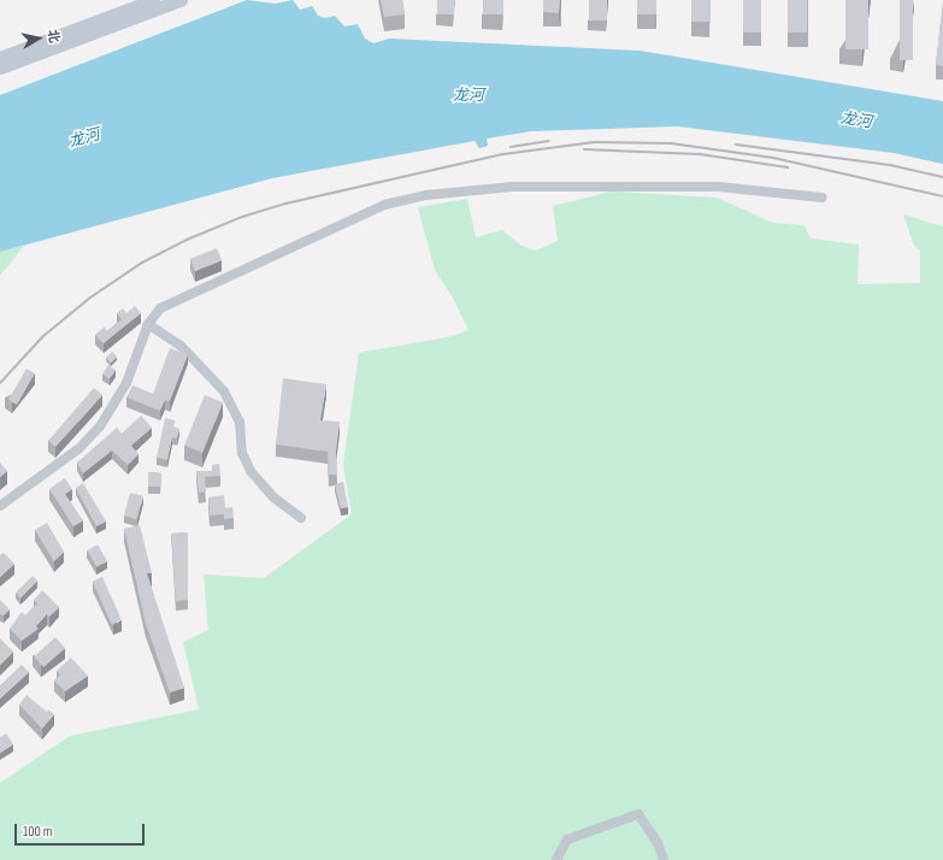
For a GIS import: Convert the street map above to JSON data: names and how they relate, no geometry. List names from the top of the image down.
{
  "water": ["龙河"],
  "scale_bar": "100 m",
  "north": "right"
}
